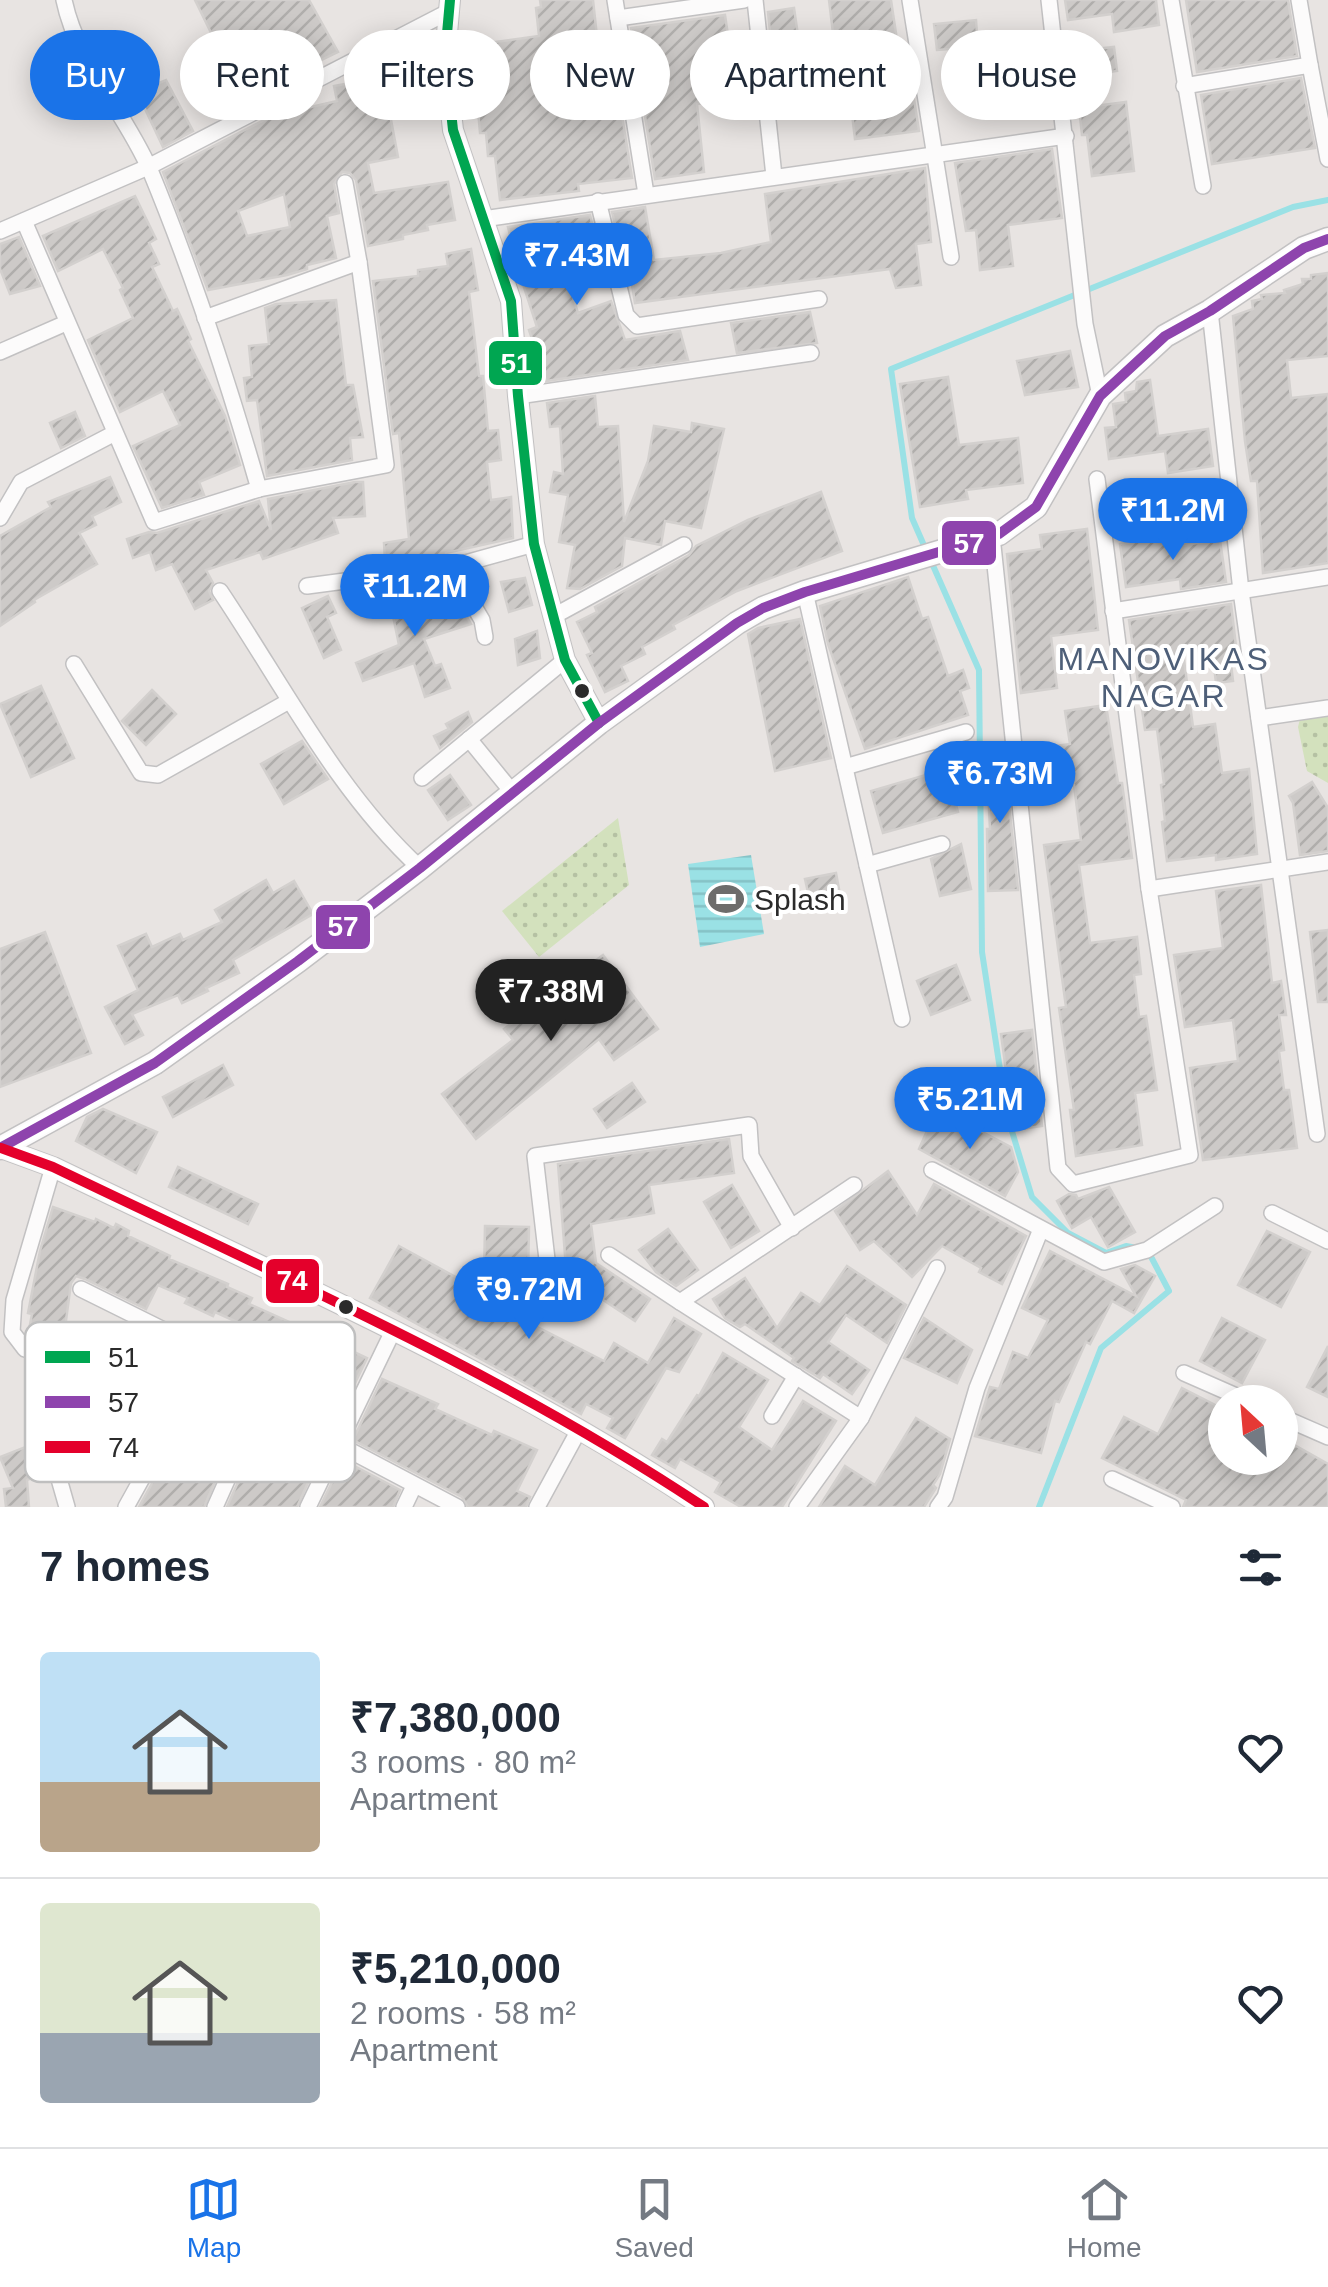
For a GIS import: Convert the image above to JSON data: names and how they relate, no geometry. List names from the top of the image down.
{
  "districts": ["MANOVIKAS NAGAR"],
  "places": {
    "sports": ["Splash"]
  },
  "lines": ["transit line 51", "transit line 57", "transit line 74"],
  "legend": ["51", "57", "74"],
  "north": "top left",
  "page": {
    "chip": [
      "Buy",
      "Rent",
      "Filters",
      "New",
      "Apartment",
      "House"
    ],
    "price": [
      "₹7.43M",
      "₹11.2M",
      "₹11.2M",
      "₹6.73M",
      "₹7.38M",
      "₹5.21M",
      "₹9.72M"
    ],
    "heading": "7 homes",
    "list": [
      {
        "name": "₹7,380,000",
        "note": "3 rooms · 80 m² · Apartment"
      },
      {
        "name": "₹5,210,000",
        "note": "2 rooms · 58 m² · Apartment"
      }
    ],
    "tabs": ["Map", "Saved", "Home"]
  }
}
